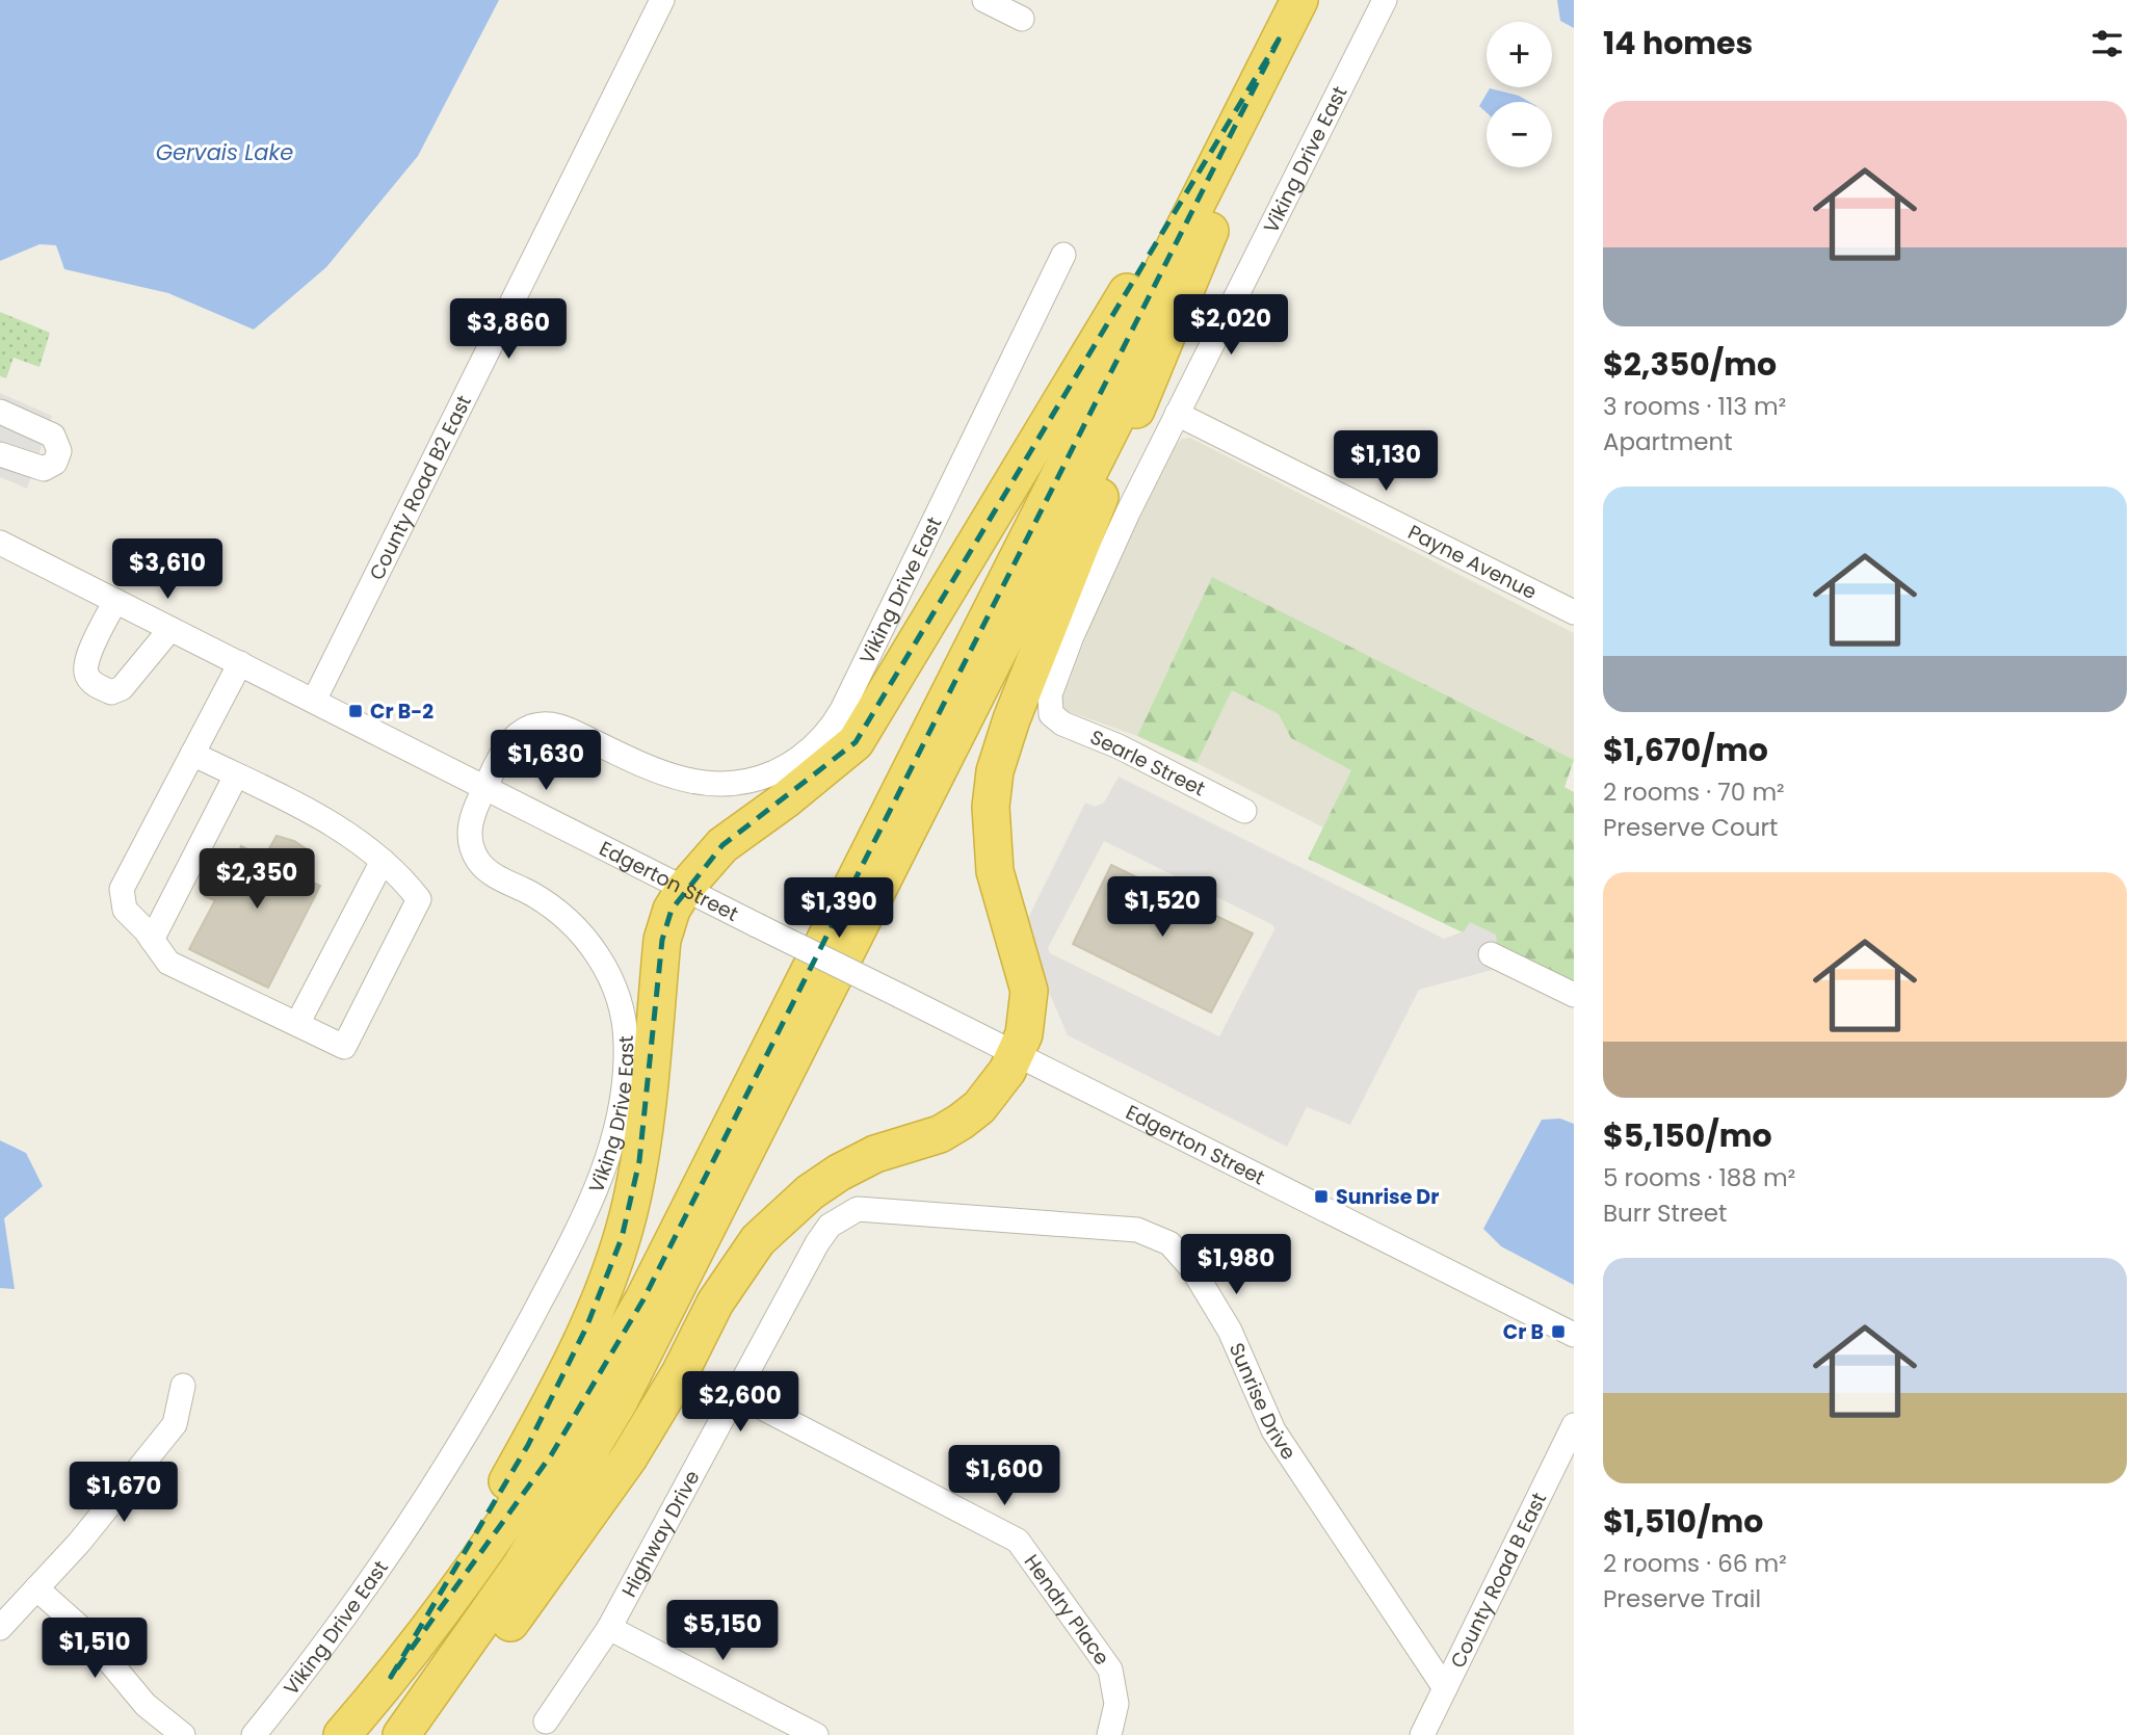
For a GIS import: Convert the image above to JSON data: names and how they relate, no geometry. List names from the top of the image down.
{
  "streets": {
    "street": [
      "Viking Drive East",
      "County Road B2 East",
      "Payne Avenue",
      "Searle Street",
      "Edgerton Street",
      "Sunrise Drive",
      "Highway Drive",
      "County Road B East",
      "Hendry Place"
    ]
  },
  "crossings": [
    ["Viking Drive East", "Payne Avenue"],
    ["Viking Drive East", "Searle Street"],
    ["Viking Drive East", "Edgerton Street"],
    ["County Road B2 East", "Edgerton Street"],
    ["Sunrise Drive", "Highway Drive"],
    ["Sunrise Drive", "County Road B East"],
    ["Highway Drive", "Hendry Place"]
  ],
  "water": ["Gervais Lake"],
  "places": {
    "transit": ["Cr B-2", "Sunrise Dr", "Cr B"]
  },
  "page": {
    "heading": "14 homes",
    "map_buttons": ["+", "−"],
    "list": [
      {
        "name": "$2,350/mo",
        "note": "3 rooms · 113 m² · Apartment"
      },
      {
        "name": "$1,670/mo",
        "note": "2 rooms · 70 m² · Preserve Court"
      },
      {
        "name": "$5,150/mo",
        "note": "5 rooms · 188 m² · Burr Street"
      },
      {
        "name": "$1,510/mo",
        "note": "2 rooms · 66 m² · Preserve Trail"
      }
    ],
    "price": [
      "$2,020",
      "$3,860",
      "$1,130",
      "$3,610",
      "$1,630",
      "$2,350",
      "$1,520",
      "$1,390",
      "$1,980",
      "$2,600",
      "$1,600",
      "$1,670",
      "$5,150",
      "$1,510"
    ]
  }
}
